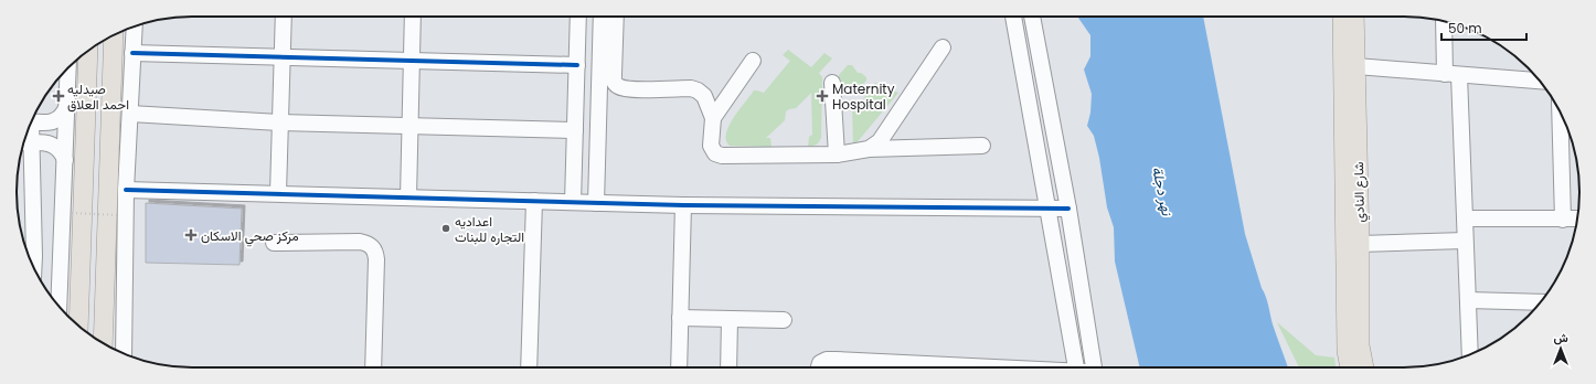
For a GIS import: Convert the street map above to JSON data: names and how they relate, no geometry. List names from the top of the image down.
{
  "streets": {
    "main road": ["شارع النادي"]
  },
  "water": ["نهر دجلة"],
  "places": {
    "health": ["صيدليه احمد العلاق", "Maternity Hospital", "مركز صحي الاسكان"],
    "other": ["اعداديه التجاره للبنات"]
  },
  "scale_bar": "50 m",
  "north": "top"
}
